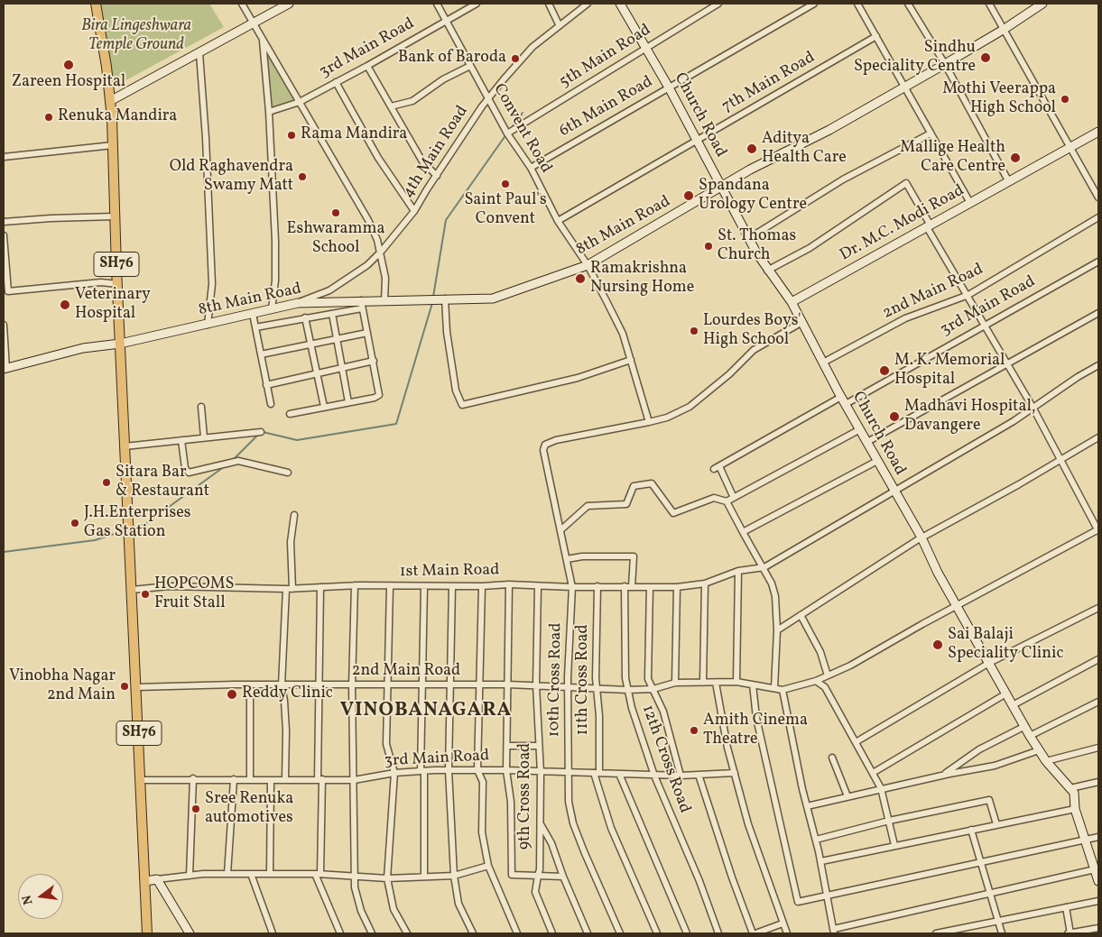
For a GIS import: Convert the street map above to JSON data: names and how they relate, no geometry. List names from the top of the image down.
{
  "streets": {
    "main road": ["SH76"],
    "street": [
      "3rd Main Road",
      "5th Main Road",
      "7th Main Road",
      "6th Main Road",
      "Church Road",
      "Convent Road",
      "4th Main Road",
      "Dr. M.C. Modi Road",
      "8th Main Road",
      "2nd Main Road",
      "1st Main Road",
      "10th Cross Road",
      "11th Cross Road",
      "12th Cross Road",
      "9th Cross Road"
    ]
  },
  "crossings": [
    ["3rd Main Road", "Church Road"],
    ["3rd Main Road", "Convent Road"],
    ["3rd Main Road", "SH76"],
    ["3rd Main Road", "10th Cross Road"],
    ["3rd Main Road", "11th Cross Road"],
    ["3rd Main Road", "12th Cross Road"],
    ["3rd Main Road", "9th Cross Road"],
    ["5th Main Road", "Church Road"],
    ["5th Main Road", "Convent Road"],
    ["7th Main Road", "Church Road"],
    ["7th Main Road", "Convent Road"],
    ["6th Main Road", "Church Road"],
    ["6th Main Road", "Convent Road"],
    ["Church Road", "Dr. M.C. Modi Road"],
    ["Church Road", "8th Main Road"],
    ["Church Road", "2nd Main Road"],
    ["Convent Road", "4th Main Road"],
    ["Convent Road", "8th Main Road"],
    ["Convent Road", "10th Cross Road"],
    ["4th Main Road", "8th Main Road"],
    ["8th Main Road", "SH76"],
    ["SH76", "2nd Main Road"],
    ["SH76", "1st Main Road"],
    ["2nd Main Road", "10th Cross Road"],
    ["2nd Main Road", "11th Cross Road"],
    ["2nd Main Road", "12th Cross Road"],
    ["2nd Main Road", "9th Cross Road"],
    ["1st Main Road", "10th Cross Road"],
    ["1st Main Road", "11th Cross Road"],
    ["1st Main Road", "12th Cross Road"],
    ["1st Main Road", "9th Cross Road"]
  ],
  "districts": ["VINOBANAGARA"],
  "parks": ["Bira Lingeshwara Temple Ground"],
  "places": [
    "Sindhu Speciality Centre",
    "Bank of Baroda",
    "Zareen Hospital",
    "Mothi Veerappa High School",
    "Renuka Mandira",
    "Rama Mandira",
    "Aditya Health Care",
    "Mallige Health Care Centre",
    "Old Raghavendra Swamy Matt",
    "Saint Paul's Convent",
    "Spandana Urology Centre",
    "Eshwaramma School",
    "St. Thomas Church",
    "Ramakrishna Nursing Home",
    "Veterinary Hospital",
    "Lourdes Boys' High School",
    "M. K. Memorial Hospital",
    "Madhavi Hospital, Davangere",
    "Sitara Bar & Restaurant",
    "J.H.Enterprises Gas Station",
    "HOPCOMS Fruit Stall",
    "Sai Balaji Speciality Clinic",
    "Vinobha Nagar 2nd Main",
    "Reddy Clinic",
    "Amith Cinema Theatre",
    "Sree Renuka automotives"
  ],
  "north": "left"
}
